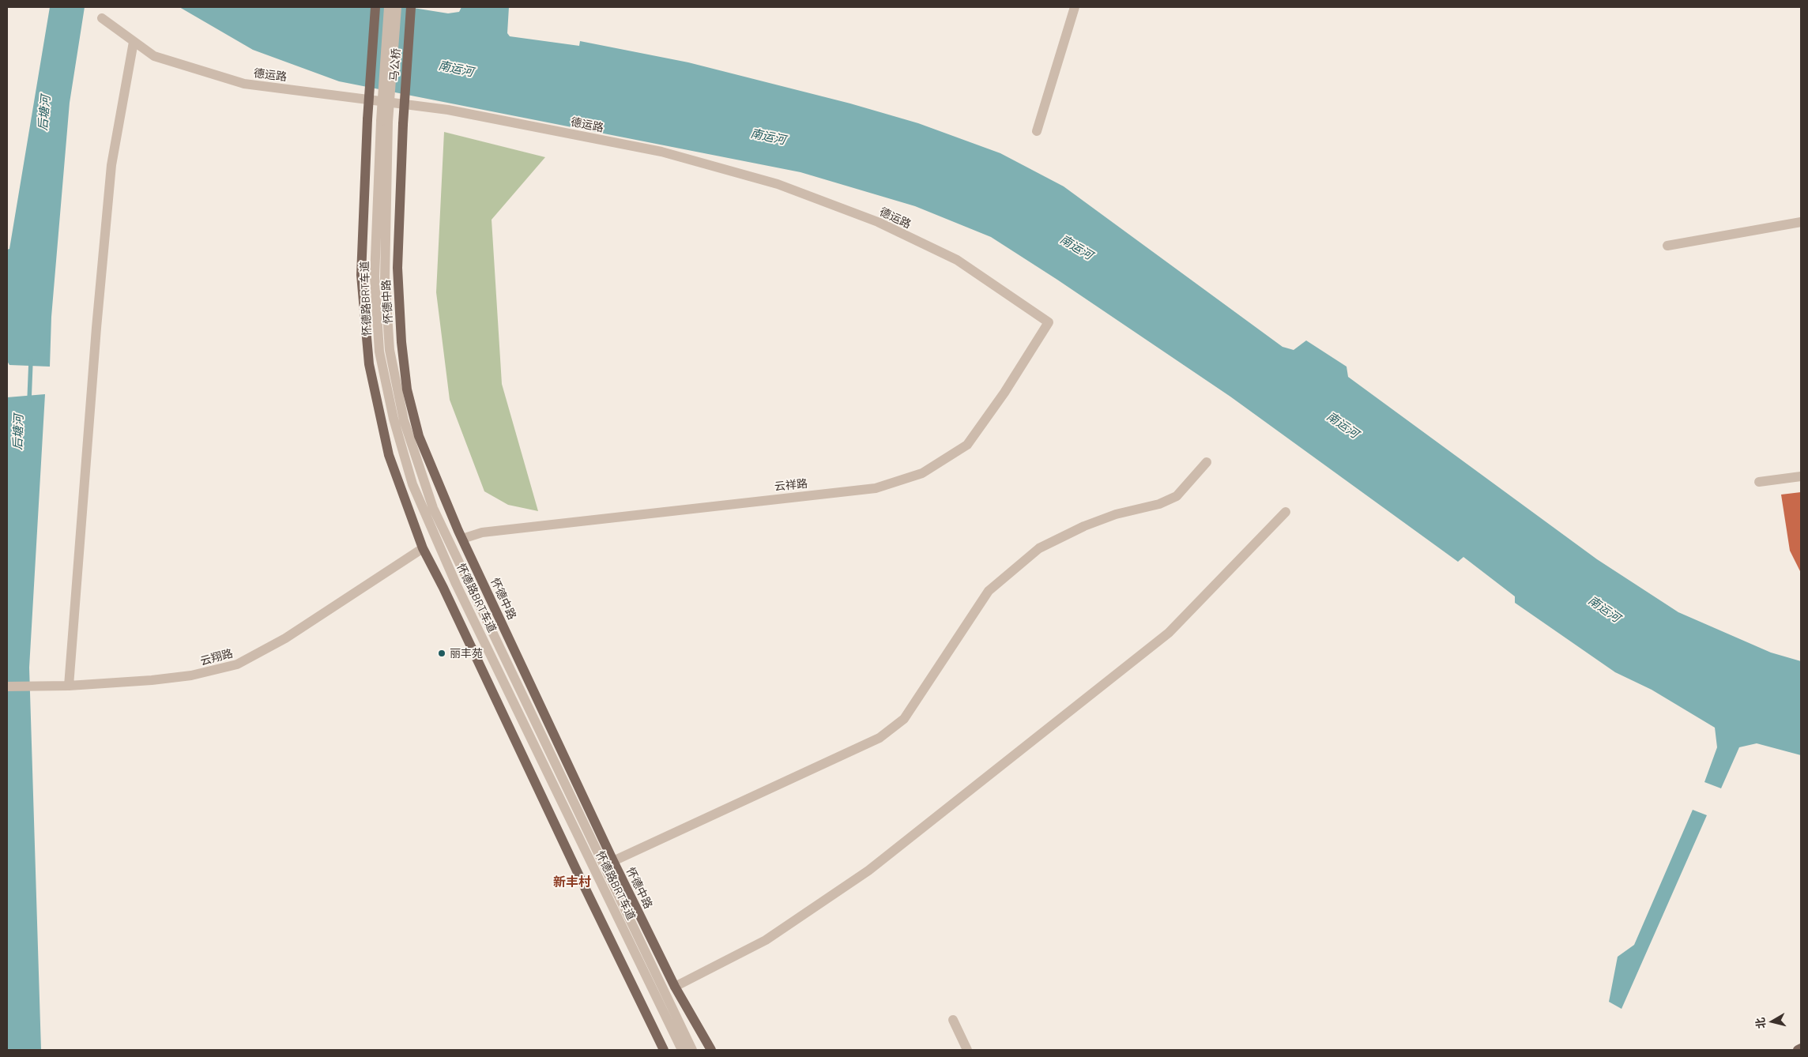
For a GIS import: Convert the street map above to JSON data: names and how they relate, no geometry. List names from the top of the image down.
{
  "streets": {
    "main road": ["马公桥", "怀德中路"],
    "street": [
      "德运路",
      "怀德路BRT车道",
      "云祥路",
      "云翔路"
    ]
  },
  "crossings": [
    ["马公桥", "怀德路BRT车道"],
    ["马公桥", "怀德中路"],
    ["德运路", "云祥路"],
    ["怀德中路", "云祥路"]
  ],
  "districts": ["新丰村"],
  "water": ["南运河", "后塘河"],
  "places": ["丽丰苑"],
  "north": "left"
}
